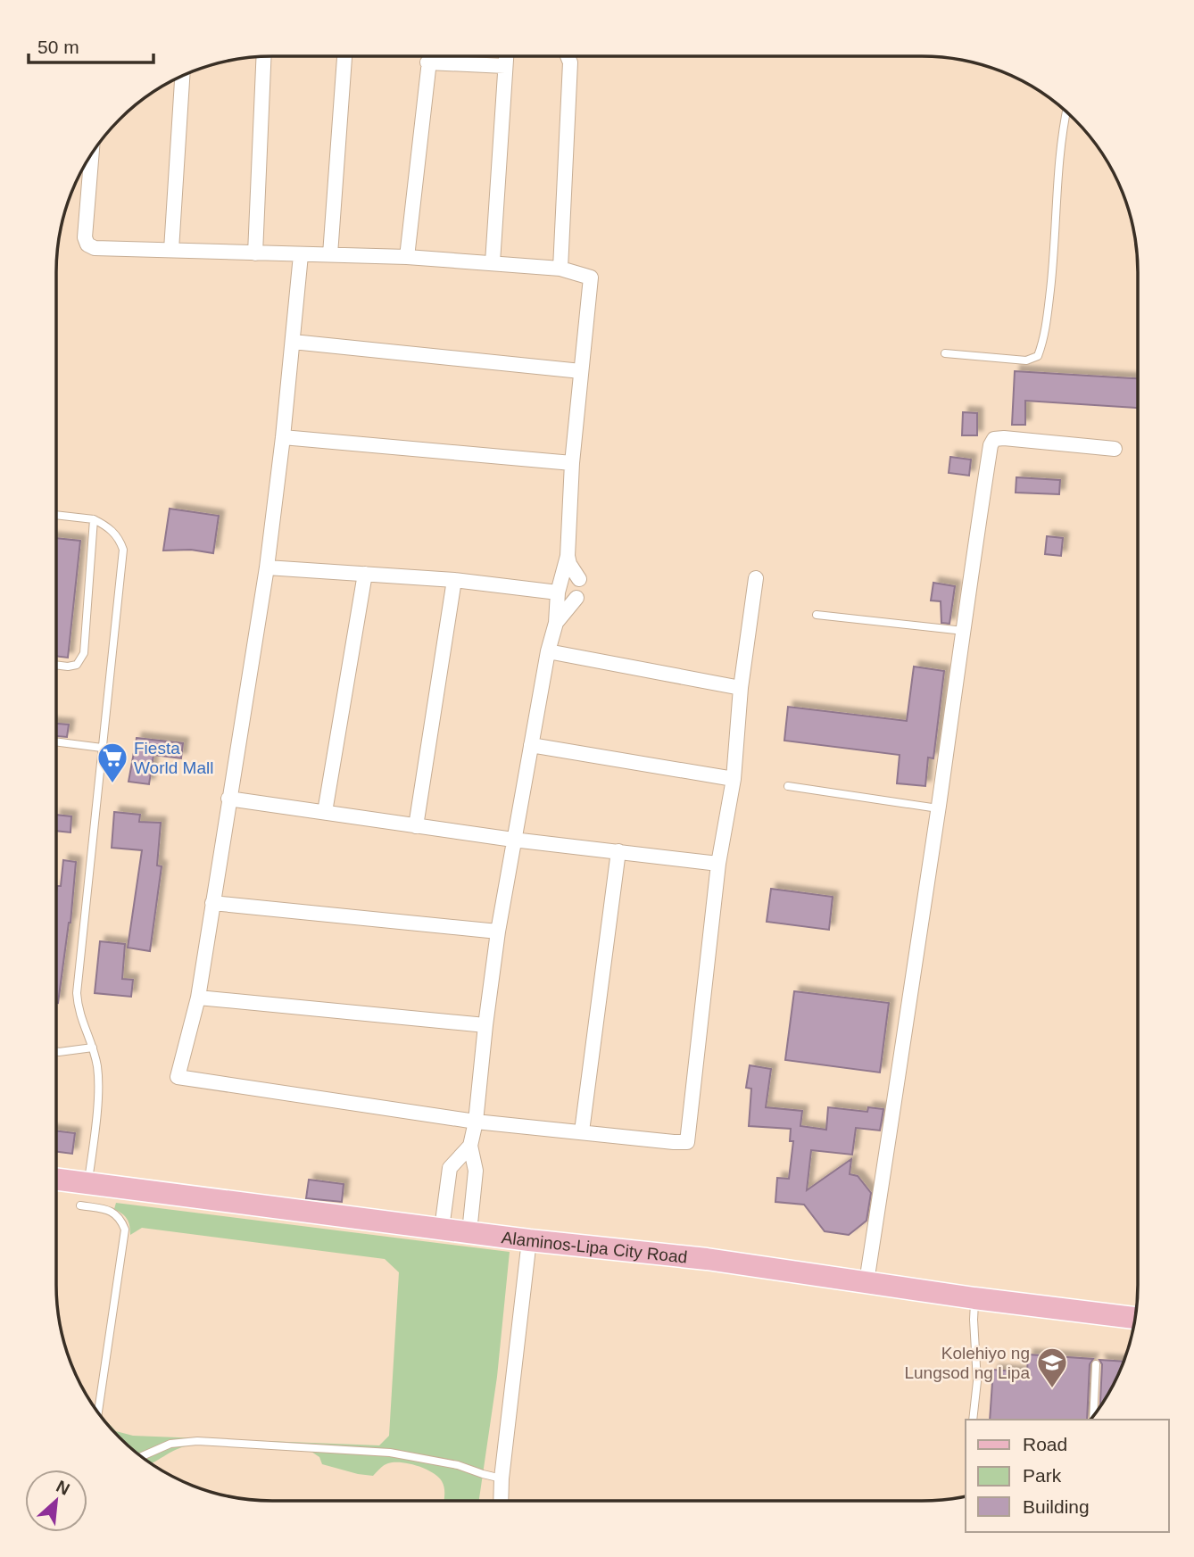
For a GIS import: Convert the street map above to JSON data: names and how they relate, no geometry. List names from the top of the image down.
{
  "streets": {
    "main road": ["Alaminos-Lipa City Road"]
  },
  "places": {
    "supermarket": ["Fiesta World Mall"],
    "school or university": ["Kolehiyo ng Lungsod ng Lipa"]
  },
  "legend": ["Road", "Park", "Building"],
  "scale_bar": "50 m",
  "north": "top right"
}
